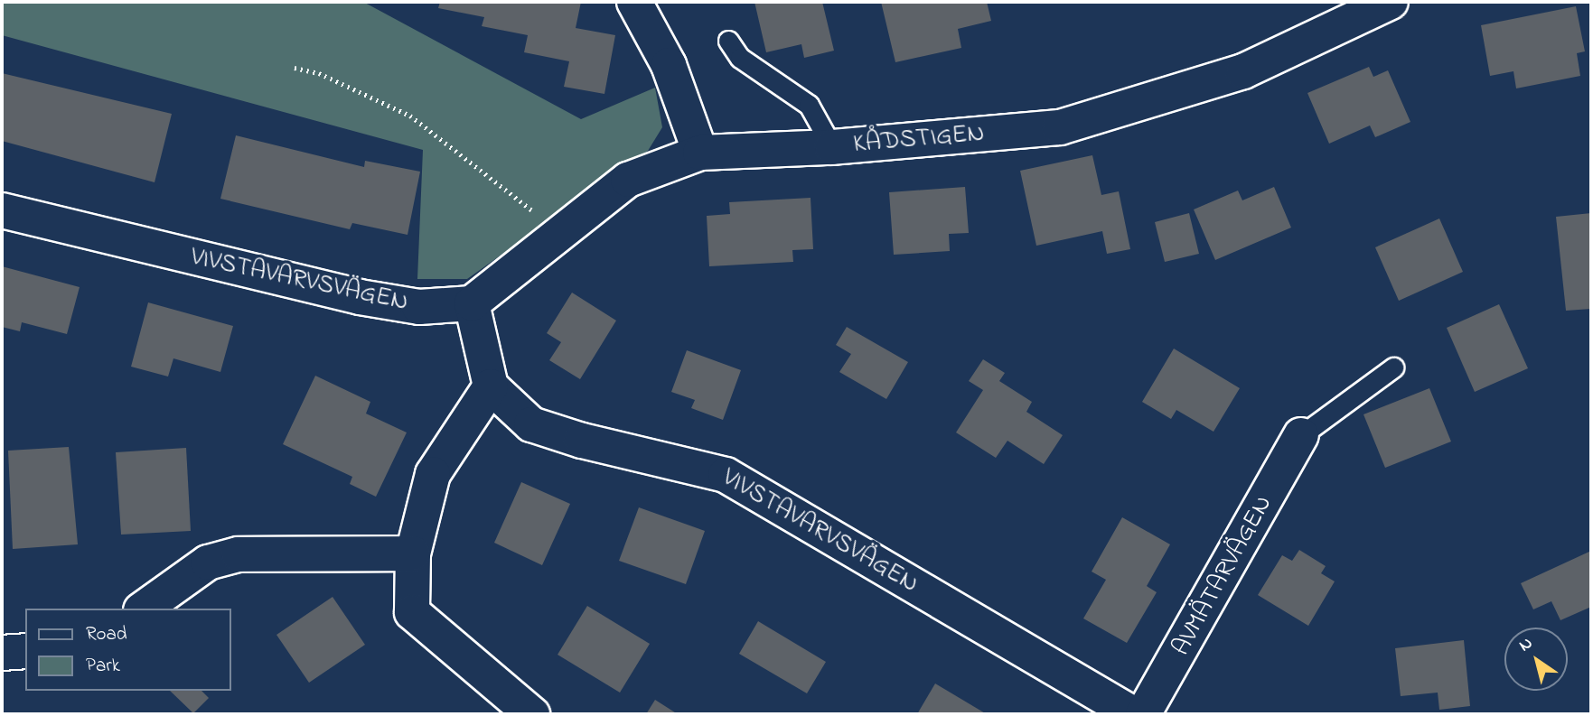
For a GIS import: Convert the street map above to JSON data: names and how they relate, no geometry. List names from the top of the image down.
{
  "streets": {
    "street": ["KÅDSTIGEN", "VIVSTAVARVSVÄGEN", "AVMÄTARVÄGEN"]
  },
  "crossings": [
    ["KÅDSTIGEN", "VIVSTAVARVSVÄGEN"]
  ],
  "legend": ["Road", "Park"],
  "north": "top left"
}
